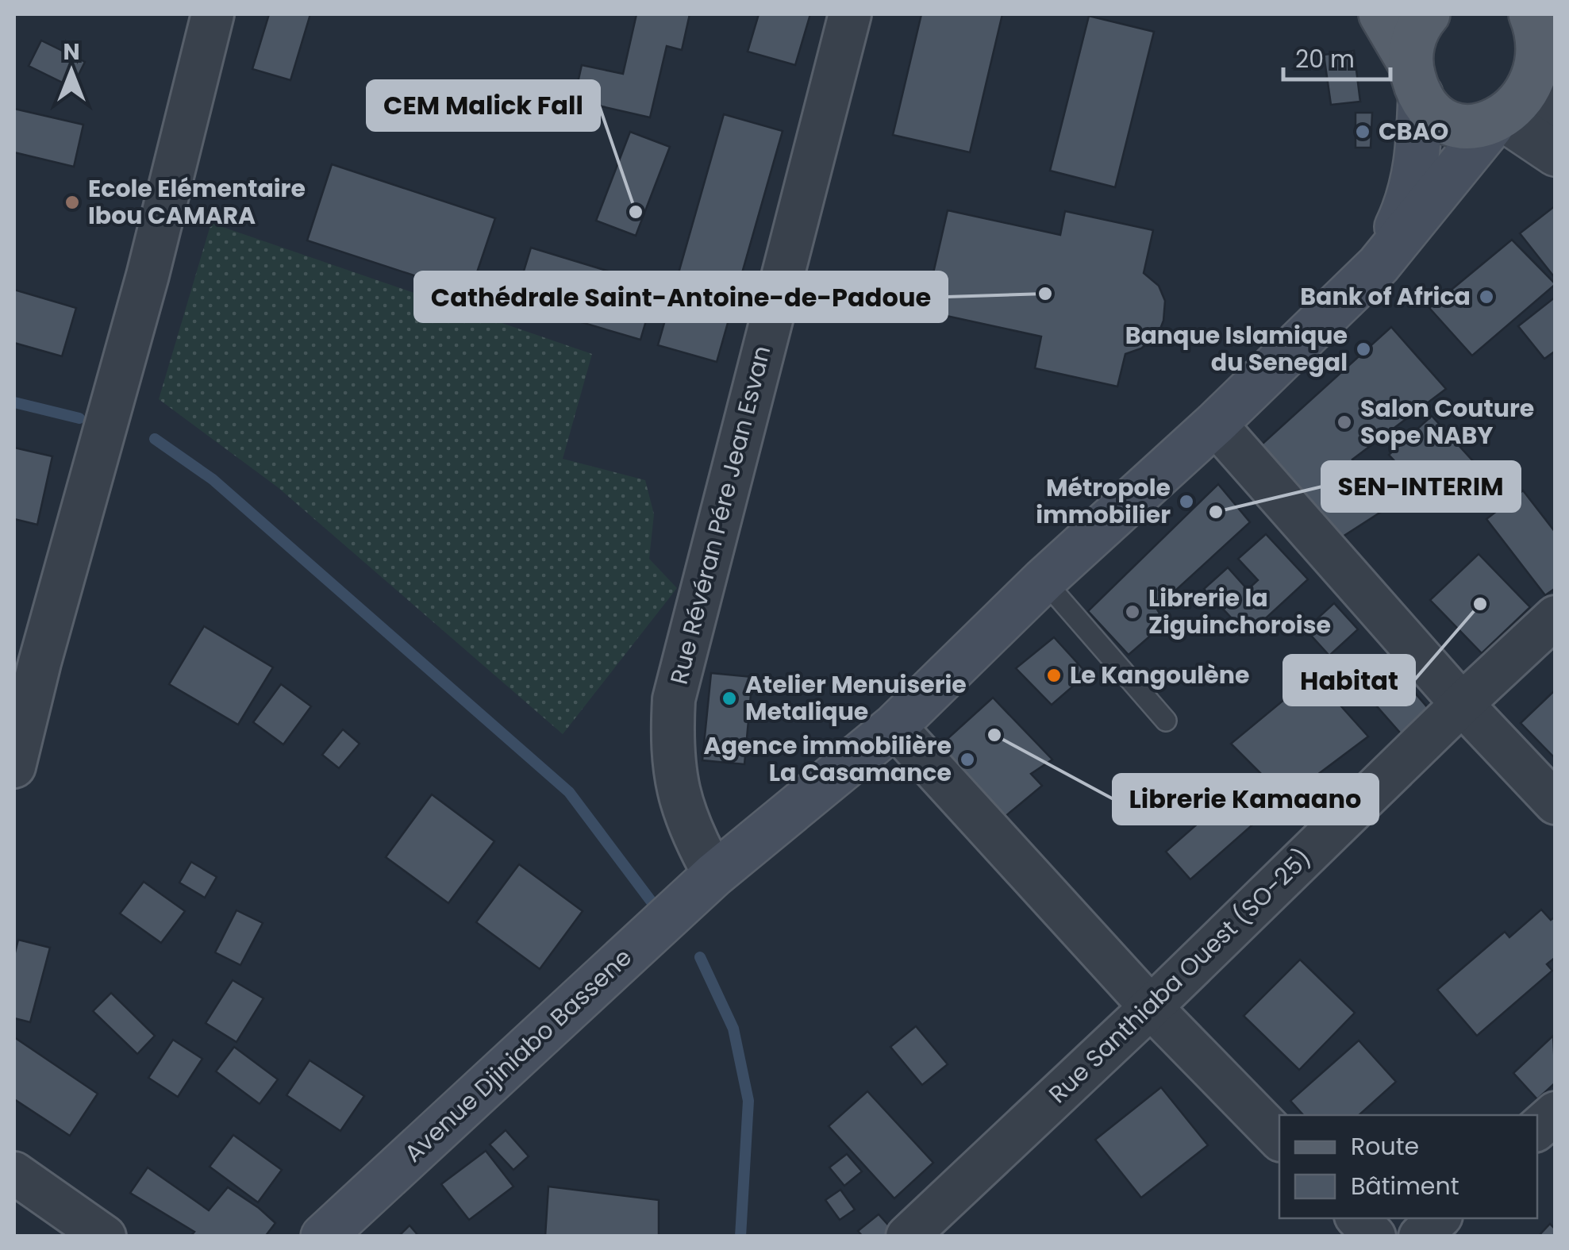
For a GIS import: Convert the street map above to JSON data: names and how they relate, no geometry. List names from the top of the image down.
{
  "streets": {
    "main road": ["Avenue Djiniabo Bassene"],
    "street": ["Rue Révéran Pére Jean Esvan", "Rue Santhiaba Ouest (SO-25)"]
  },
  "crossings": [
    ["Rue Révéran Pére Jean Esvan", "Avenue Djiniabo Bassene"]
  ],
  "places": [
    "CBAO",
    "Ecole Elémentaire Ibou CAMARA",
    "CEM Malick Fall",
    "Cathédrale Saint-Antoine-de-Padoue",
    "Bank of Africa",
    "Banque Islamique du Senegal",
    "Salon Couture Sope NABY",
    "Métropole immobilier",
    "SEN-INTERIM",
    "Habitat",
    "Librerie la Ziguinchoroise",
    "Le Kangoulène",
    "Atelier Menuiserie Metalique",
    "Librerie Kamaano",
    "Agence immobilière La Casamance"
  ],
  "legend": ["Route", "Bâtiment"],
  "scale_bar": "20 m",
  "north": "top"
}
